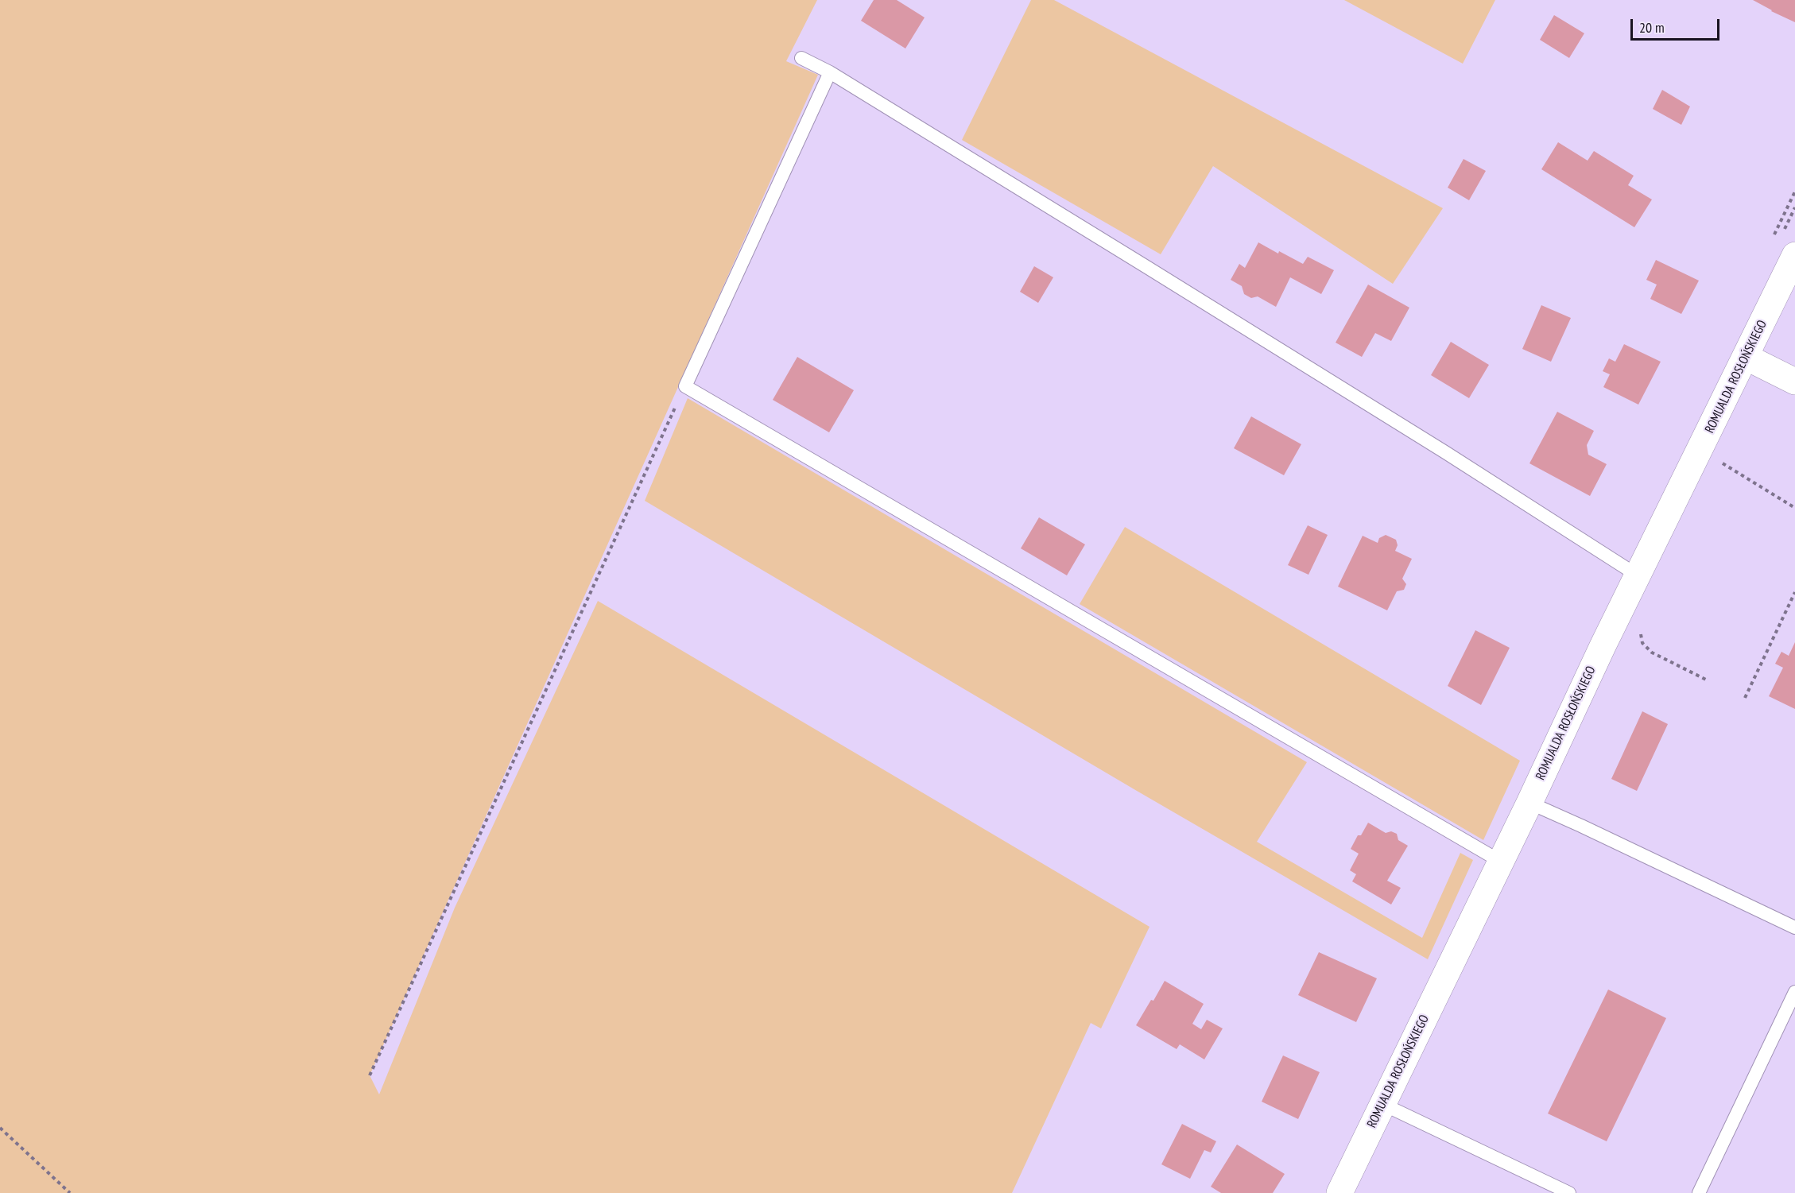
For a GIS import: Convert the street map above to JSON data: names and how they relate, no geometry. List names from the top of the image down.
{
  "streets": {
    "street": ["ROMUALDA ROSŁOŃSKIEGO"]
  },
  "scale_bar": "20 m"
}
